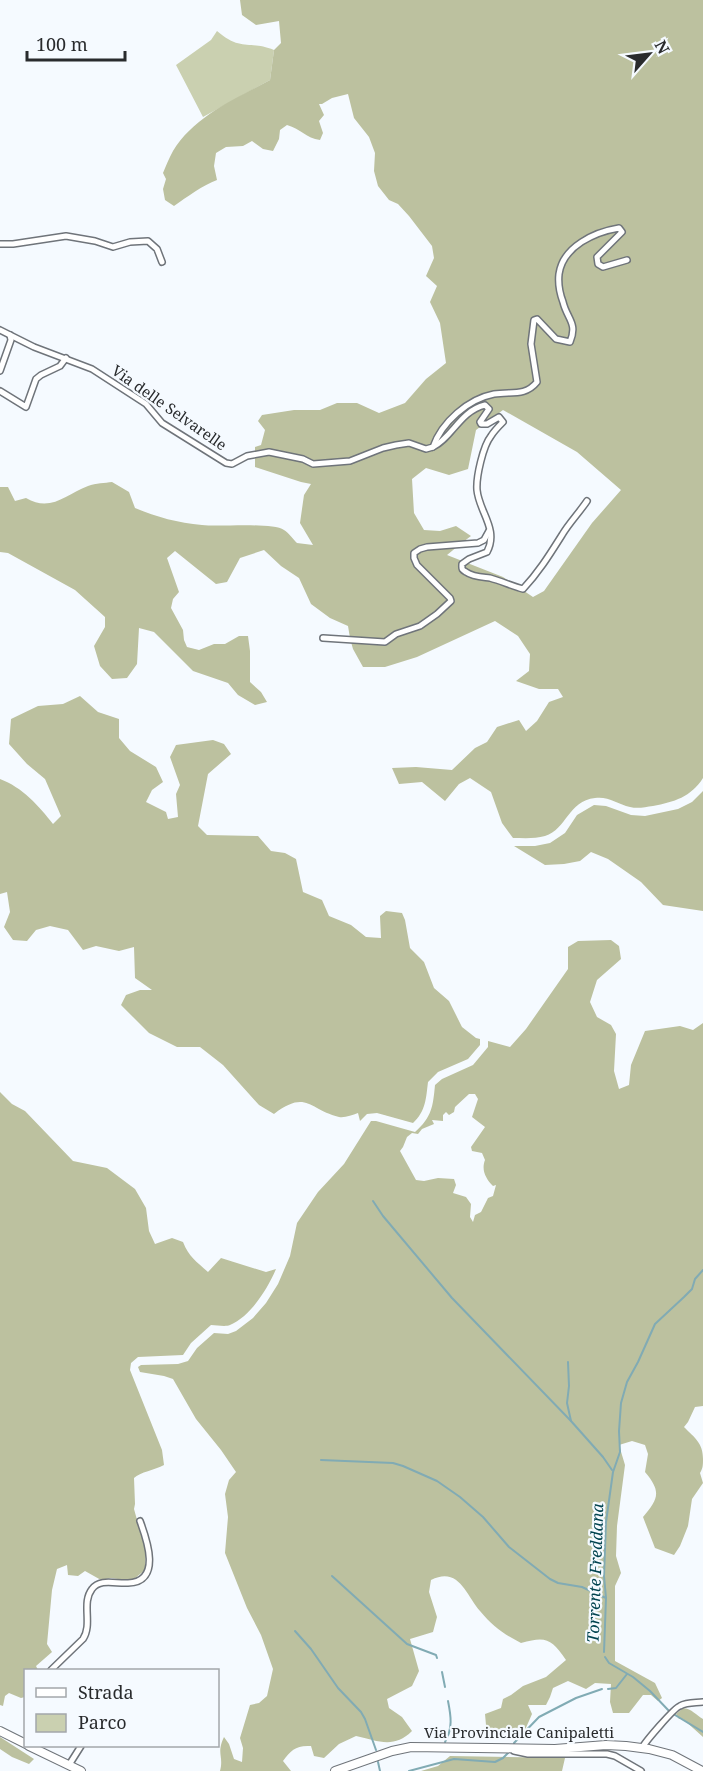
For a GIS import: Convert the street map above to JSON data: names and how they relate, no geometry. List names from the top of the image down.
{
  "streets": {
    "main road": ["Via Provinciale Canipaletti"],
    "street": ["Via delle Selvarelle"]
  },
  "water": ["Torrente Freddana"],
  "legend": ["Strada", "Parco"],
  "scale_bar": "100 m",
  "north": "top right"
}
